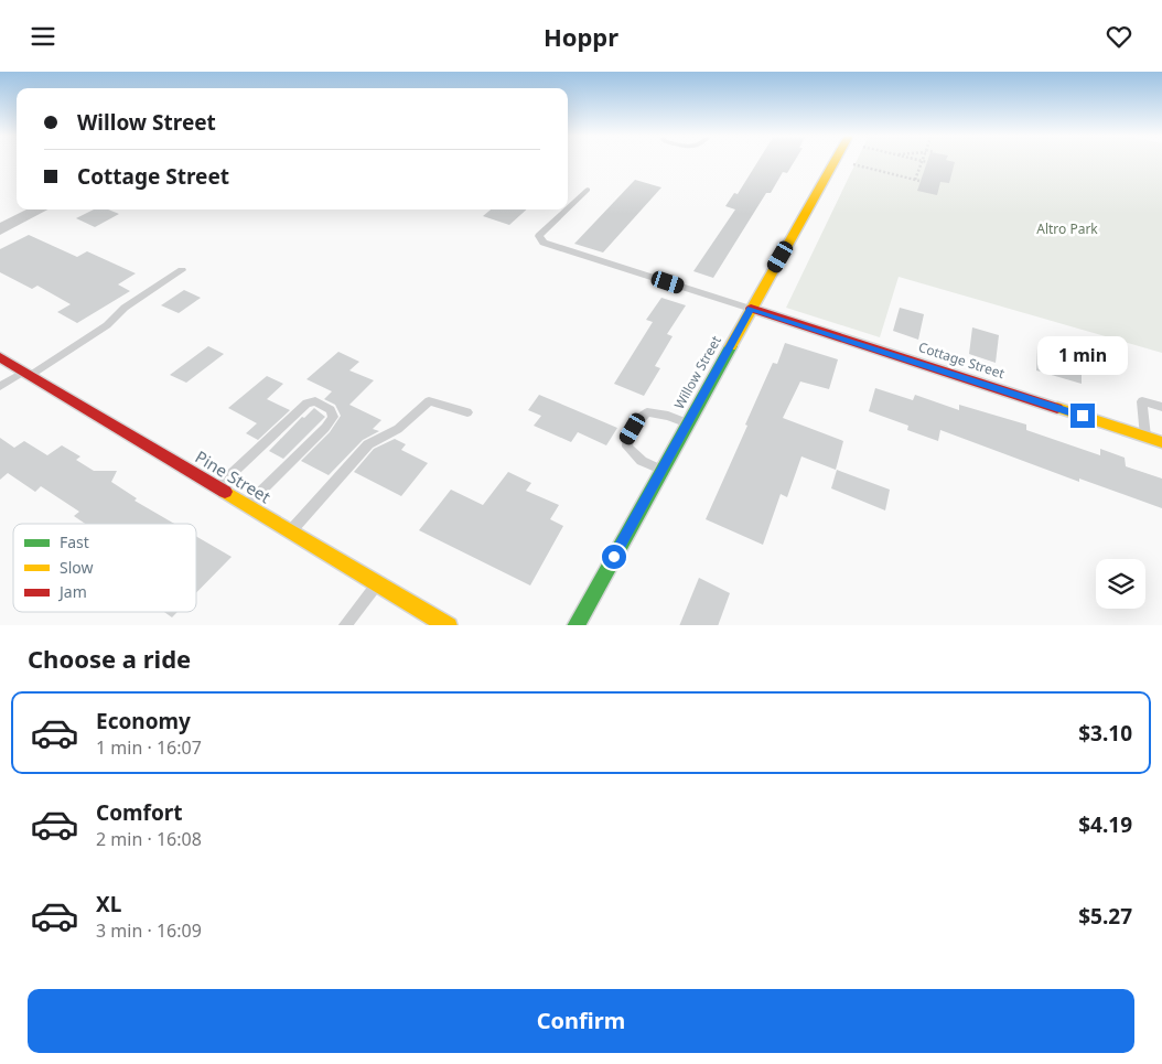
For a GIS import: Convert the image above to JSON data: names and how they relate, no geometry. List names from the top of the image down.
{
  "streets": {
    "street": ["Cottage Street", "Willow Street", "Pine Street"]
  },
  "crossings": [
    ["Cottage Street", "Willow Street"]
  ],
  "parks": ["Altro Park"],
  "legend": ["Fast", "Slow", "Jam"],
  "page": {
    "header": "Hoppr",
    "banner": ["Willow Street", "Cottage Street"],
    "bubble": "1 min",
    "heading": "Choose a ride",
    "list": [
      {
        "name": "Economy",
        "note": "1 min · 16:07",
        "value": "$3.10"
      },
      {
        "name": "Comfort",
        "note": "2 min · 16:08",
        "value": "$4.19"
      },
      {
        "name": "XL",
        "note": "3 min · 16:09",
        "value": "$5.27"
      }
    ],
    "buttons": "Confirm"
  }
}
